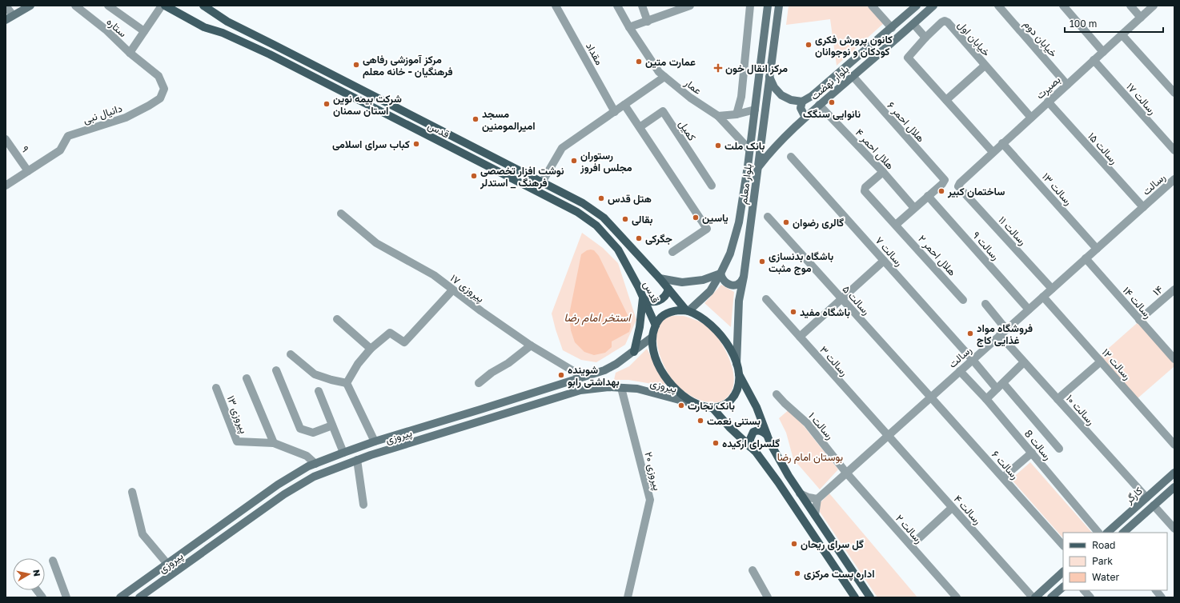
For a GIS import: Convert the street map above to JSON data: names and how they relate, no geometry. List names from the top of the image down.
{
  "streets": {
    "main road": [
      "بلوار نهضت",
      "قدس",
      "بلوار معلم",
      "پیروزی",
      "کارگر"
    ],
    "street": [
      "ستاره",
      "خیابان اول",
      "خیابان دوم",
      "مقداد",
      "عمار",
      "بصیرت",
      "رسالت ۱۷",
      "دانیال نبی",
      "هلال احمر ۶",
      "کمیل",
      "رسالت ۱۵",
      "۹",
      "هلال احمر ۴",
      "رسالت",
      "رسالت ۱۳",
      "رسالت ۱۱",
      "رسالت ۹",
      "رسالت ۷",
      "هلال احمر ۲",
      "پیروزی ۱۷",
      "۱۴",
      "رسالت ۵",
      "رسالت ۱۴",
      "رسالت ۳",
      "رسالت ۱۲",
      "رسالت ۱۰",
      "پیروزی ۱۳",
      "رسالت ۱",
      "رسالت 8",
      "رسالت ۶",
      "پیروزی ۲۰",
      "رسالت ۴",
      "رسالت ۲"
    ]
  },
  "crossings": [
    ["ستاره", "دانیال نبی"],
    ["خیابان اول", "بصیرت"],
    ["خیابان دوم", "بصیرت"],
    ["بلوار نهضت", "هلال احمر ۶"],
    ["بلوار نهضت", "هلال احمر ۴"],
    ["بلوار نهضت", "بلوار معلم"],
    ["عمار", "بلوار معلم"],
    ["بصیرت", "رسالت ۱۷"],
    ["بصیرت", "رسالت ۱۵"],
    ["بصیرت", "رسالت ۱۳"],
    ["بصیرت", "رسالت ۱۱"],
    ["دانیال نبی", "۹"],
    ["هلال احمر ۶", "رسالت ۹"],
    ["قدس", "بلوار معلم"],
    ["قدس", "پیروزی"],
    ["رسالت ۱۵", "رسالت"],
    ["هلال احمر ۴", "هلال احمر ۲"],
    ["بلوار معلم", "پیروزی"],
    ["رسالت", "رسالت ۱۳"],
    ["رسالت", "رسالت ۱۱"],
    ["رسالت", "رسالت ۹"],
    ["رسالت", "رسالت ۷"],
    ["رسالت", "رسالت ۵"],
    ["رسالت", "رسالت ۱۴"],
    ["رسالت", "رسالت ۳"],
    ["رسالت", "رسالت ۱۲"],
    ["رسالت", "رسالت ۱۰"],
    ["رسالت", "رسالت ۱"],
    ["رسالت", "رسالت 8"],
    ["رسالت", "رسالت ۶"],
    ["رسالت", "رسالت ۴"],
    ["رسالت", "رسالت ۲"],
    ["پیروزی ۱۷", "پیروزی"],
    ["۱۴", "رسالت ۱۴"],
    ["رسالت ۵", "رسالت ۶"],
    ["رسالت ۳", "رسالت ۴"],
    ["پیروزی", "پیروزی ۱۳"],
    ["پیروزی", "پیروزی ۲۰"],
    ["رسالت ۱۰", "کارگر"],
    ["رسالت ۱", "رسالت ۲"]
  ],
  "water": ["استخر امام رضا"],
  "parks": ["بوستان امام رضا"],
  "places": {
    "other": [
      "کانون پرورش فکری کودکان و نوجوانان",
      "عمارت متین",
      "مرکز آموزشی رفاهی فرهنگیان - خانه معلم",
      "نانوایی سنگک",
      "شرکت بیمه نوین استان سمنان",
      "مسجد امیرالمومنین",
      "کباب سرای اسلامی",
      "بانک ملت",
      "رستوران مجلس افروز",
      "نوشت افزار تخصصی فرهنگ _ استدلر",
      "ساختمان کبیر",
      "هتل قدس",
      "یاسین",
      "بقالی",
      "گالری رضوان",
      "جگرکی",
      "باشگاه بدنسازی موج مثبت",
      "باشگاه مفید",
      "فروشگاه مواد غذایی کاج",
      "شوینده بهداشتی رابو",
      "بانک تجارت",
      "بستنی نعمت",
      "گلسرای ارکیده",
      "گل سرای ریحان",
      "اداره پست مرکزی"
    ],
    "health": ["مرکز انقال خون"]
  },
  "legend": ["Road", "Park", "Water"],
  "scale_bar": "100 m",
  "north": "right"
}
